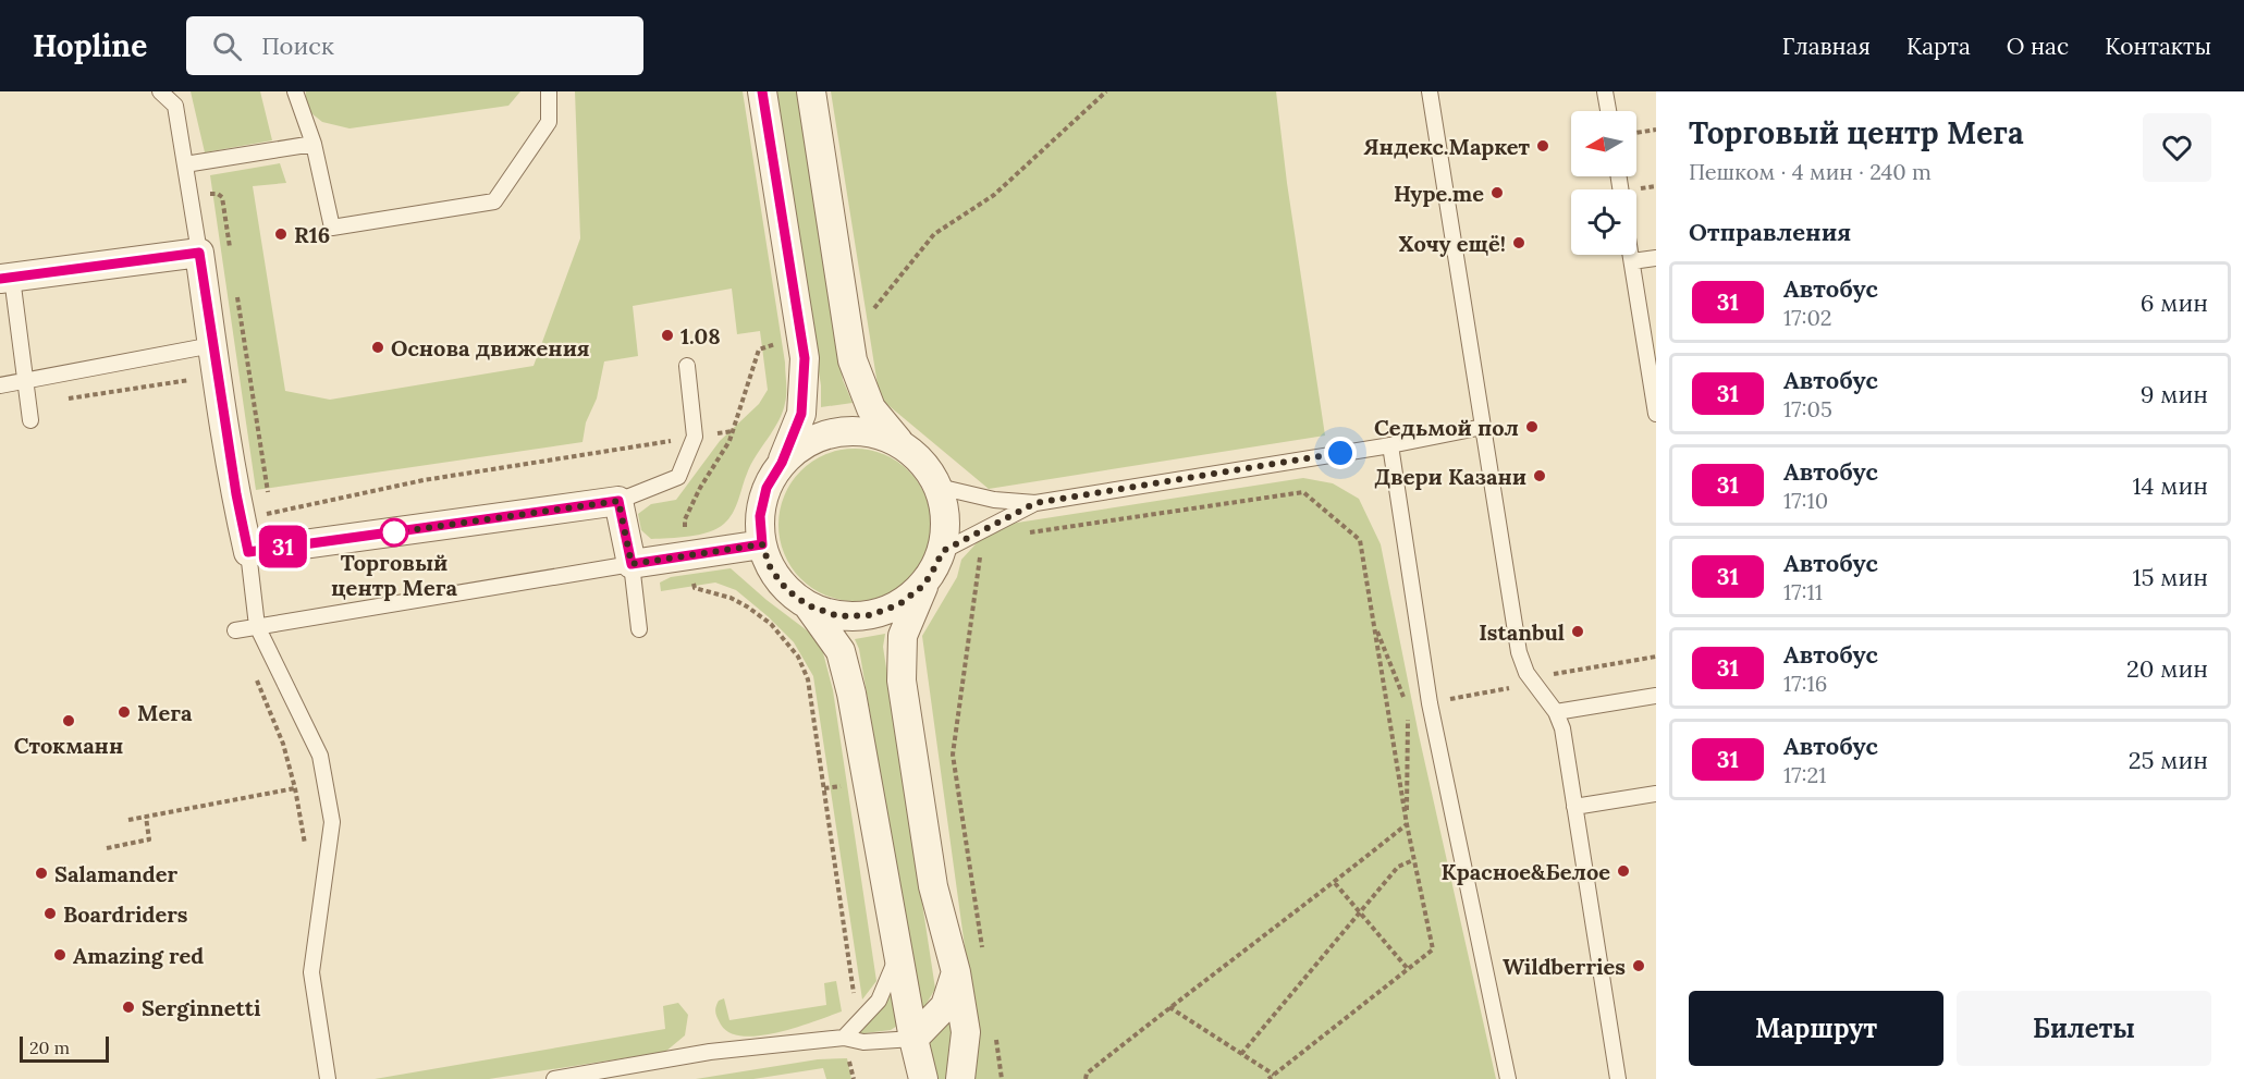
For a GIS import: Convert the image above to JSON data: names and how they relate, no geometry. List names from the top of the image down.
{
  "places": [
    "Яндекс.Маркет",
    "Hype.me",
    "R16",
    "Хочу ещё!",
    "1.08",
    "Основа движения",
    "Седьмой пол",
    "Двери Казани",
    "Торговый центр Мега",
    "Istanbul",
    "Мега",
    "Стокманн",
    "Красное&Белое",
    "Salamander",
    "Boardriders",
    "Amazing red",
    "Wildberries",
    "Serginnetti"
  ],
  "lines": ["bus line 31"],
  "scale_bar": "20 m",
  "north": "left",
  "page": {
    "header": "Hopline",
    "search": "Поиск",
    "nav": [
      "Главная",
      "Карта",
      "О нас",
      "Контакты"
    ],
    "on_map": "31",
    "heading": [
      ["Торговый центр Мега", "Пешком · 4 мин · 240 m"],
      "Отправления"
    ],
    "list": [
      {
        "mark": "31",
        "name": "Автобус",
        "note": "17:02",
        "value": "6 мин"
      },
      {
        "mark": "31",
        "name": "Автобус",
        "note": "17:05",
        "value": "9 мин"
      },
      {
        "mark": "31",
        "name": "Автобус",
        "note": "17:10",
        "value": "14 мин"
      },
      {
        "mark": "31",
        "name": "Автобус",
        "note": "17:11",
        "value": "15 мин"
      },
      {
        "mark": "31",
        "name": "Автобус",
        "note": "17:16",
        "value": "20 мин"
      },
      {
        "mark": "31",
        "name": "Автобус",
        "note": "17:21",
        "value": "25 мин"
      }
    ],
    "buttons": ["Маршрут", "Билеты"],
    "scale": "20 m"
  }
}
